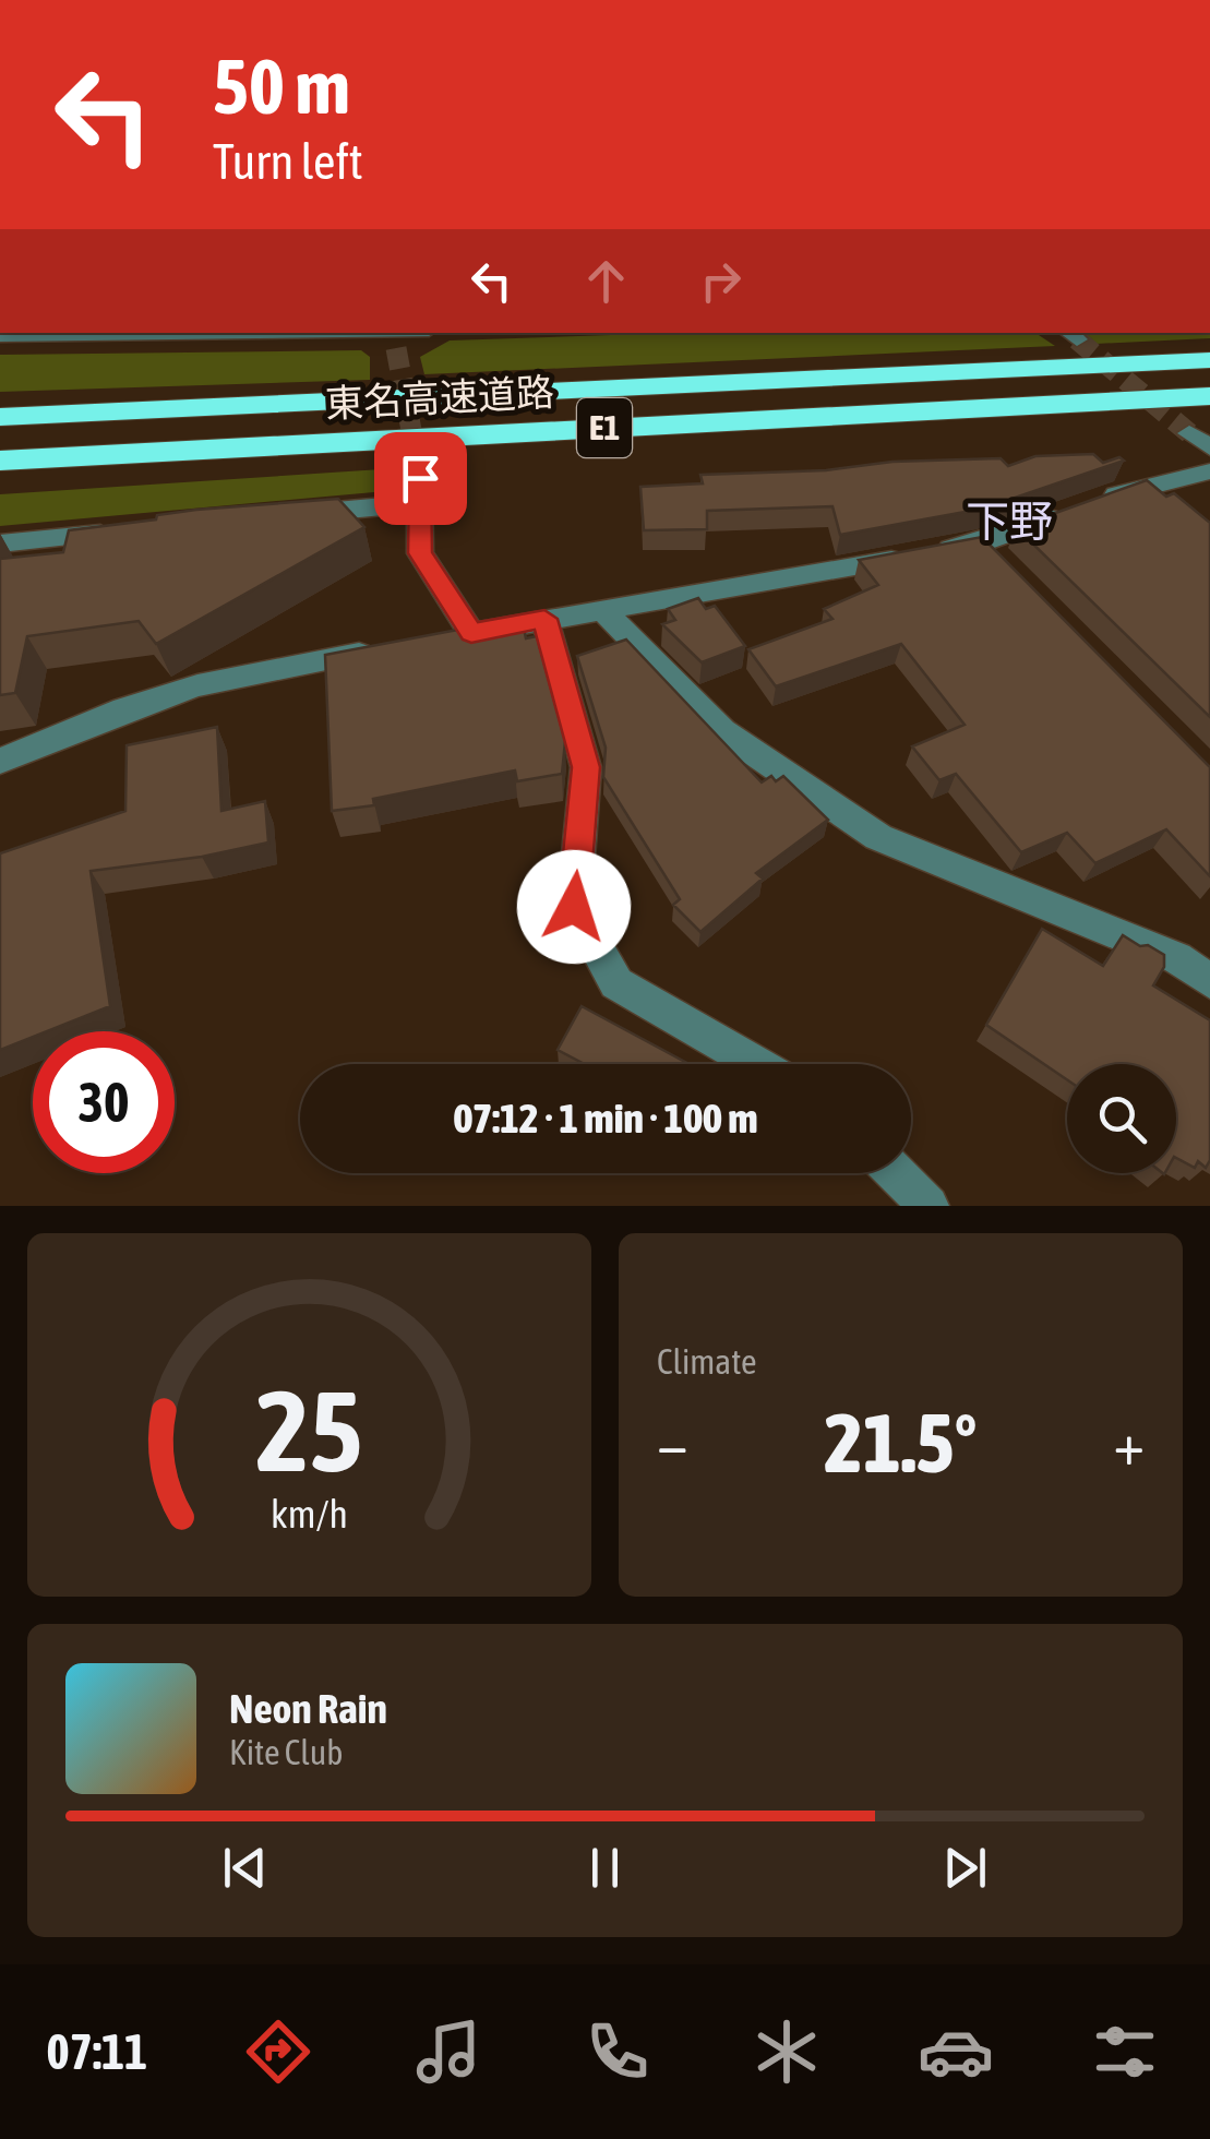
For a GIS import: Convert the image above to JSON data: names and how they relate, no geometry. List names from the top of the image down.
{
  "streets": {
    "highway": ["東名高速道路", "E1"]
  },
  "districts": ["下野"],
  "page": {
    "turn": ["50 m", "Turn left"],
    "limit": "30",
    "trip": "07:12 · 1 min · 100 m",
    "tile": "Climate",
    "heat": ["−", "21.5°", "+"],
    "song": ["Neon Rain", "Kite Club"],
    "tabs": "07:11",
    "gauge": ["25", "km/h"]
  }
}
